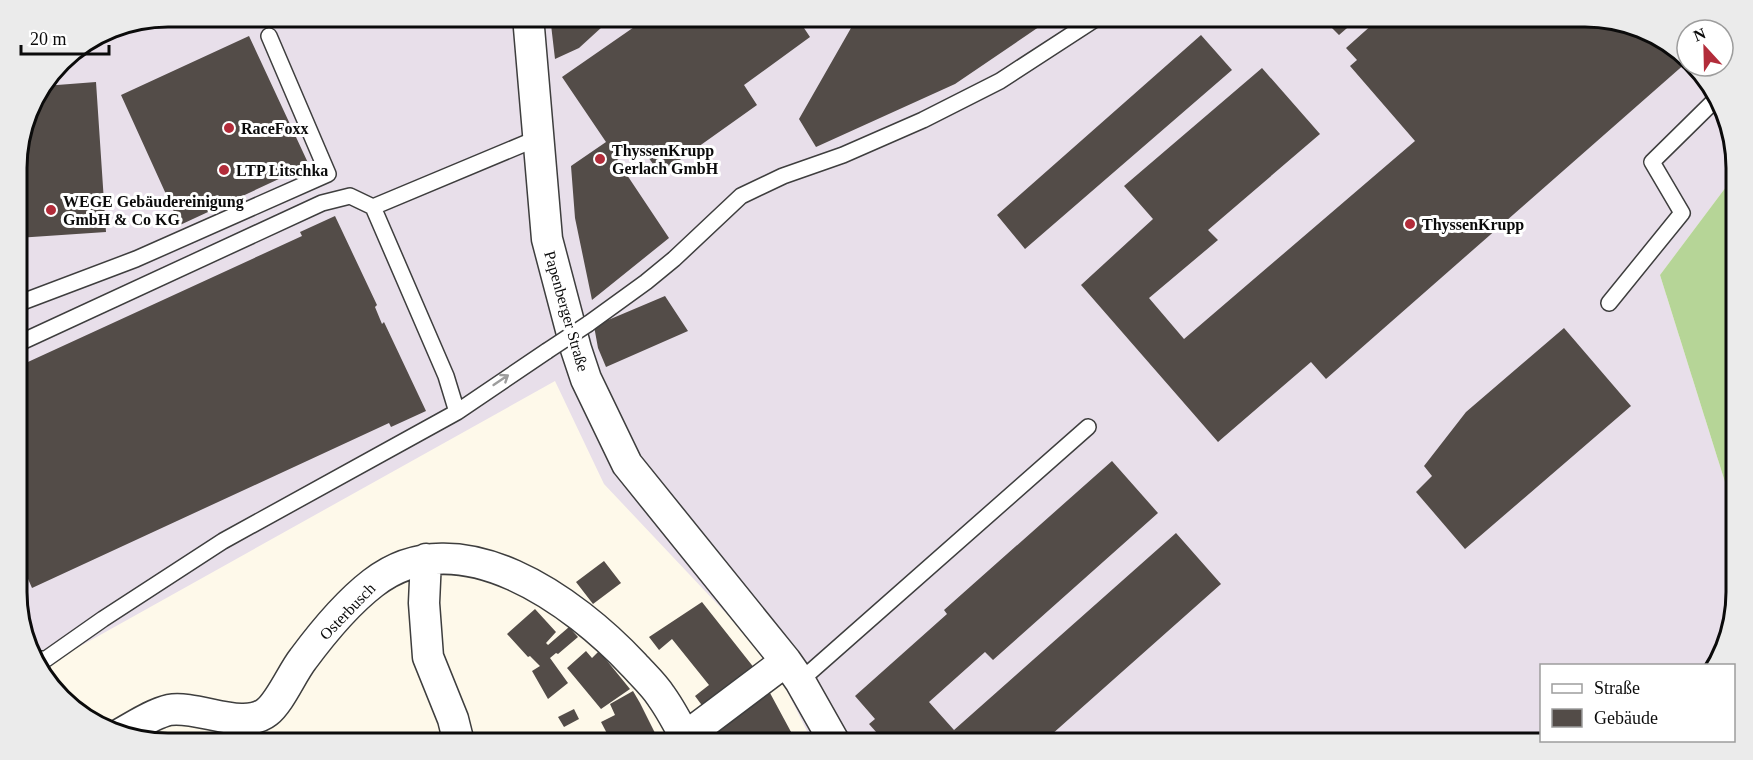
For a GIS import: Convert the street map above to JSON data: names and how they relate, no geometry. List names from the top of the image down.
{
  "streets": {
    "street": ["Papenberger Straße", "Osterbusch"]
  },
  "crossings": [
    ["Papenberger Straße", "Osterbusch"]
  ],
  "places": [
    "RaceFoxx",
    "ThyssenKrupp Gerlach GmbH",
    "LTP Litschka",
    "WEGE Gebäudereinigung GmbH & Co KG",
    "ThyssenKrupp"
  ],
  "legend": ["Straße", "Gebäude"],
  "scale_bar": "20 m",
  "north": "top"
}
